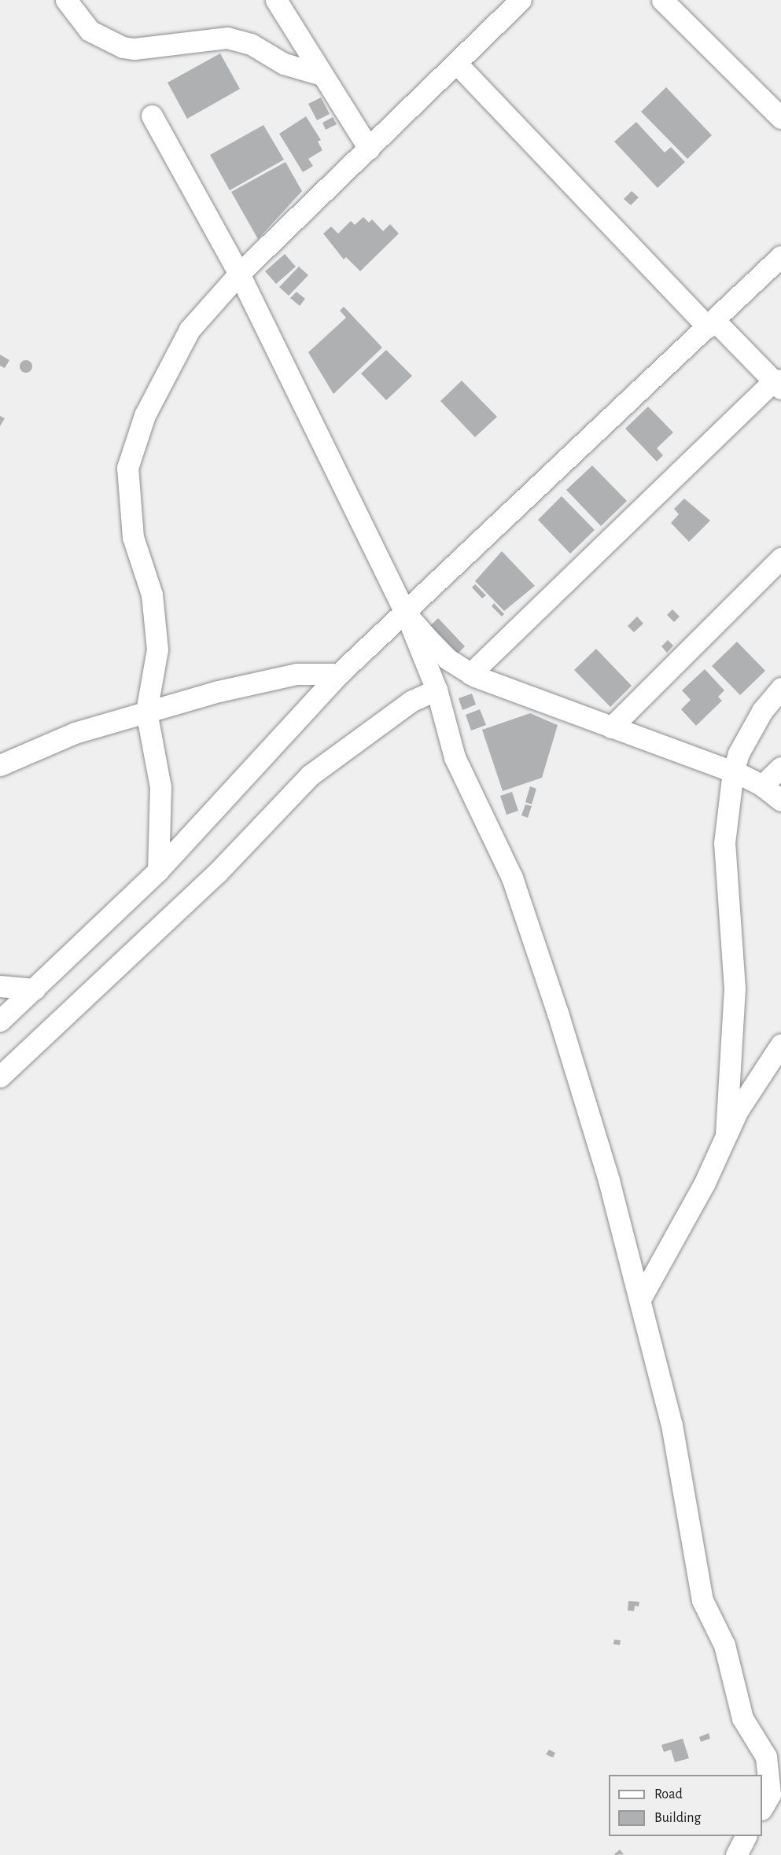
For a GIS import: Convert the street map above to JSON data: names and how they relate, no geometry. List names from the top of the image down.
{
  "legend": ["Road", "Building"]
}
